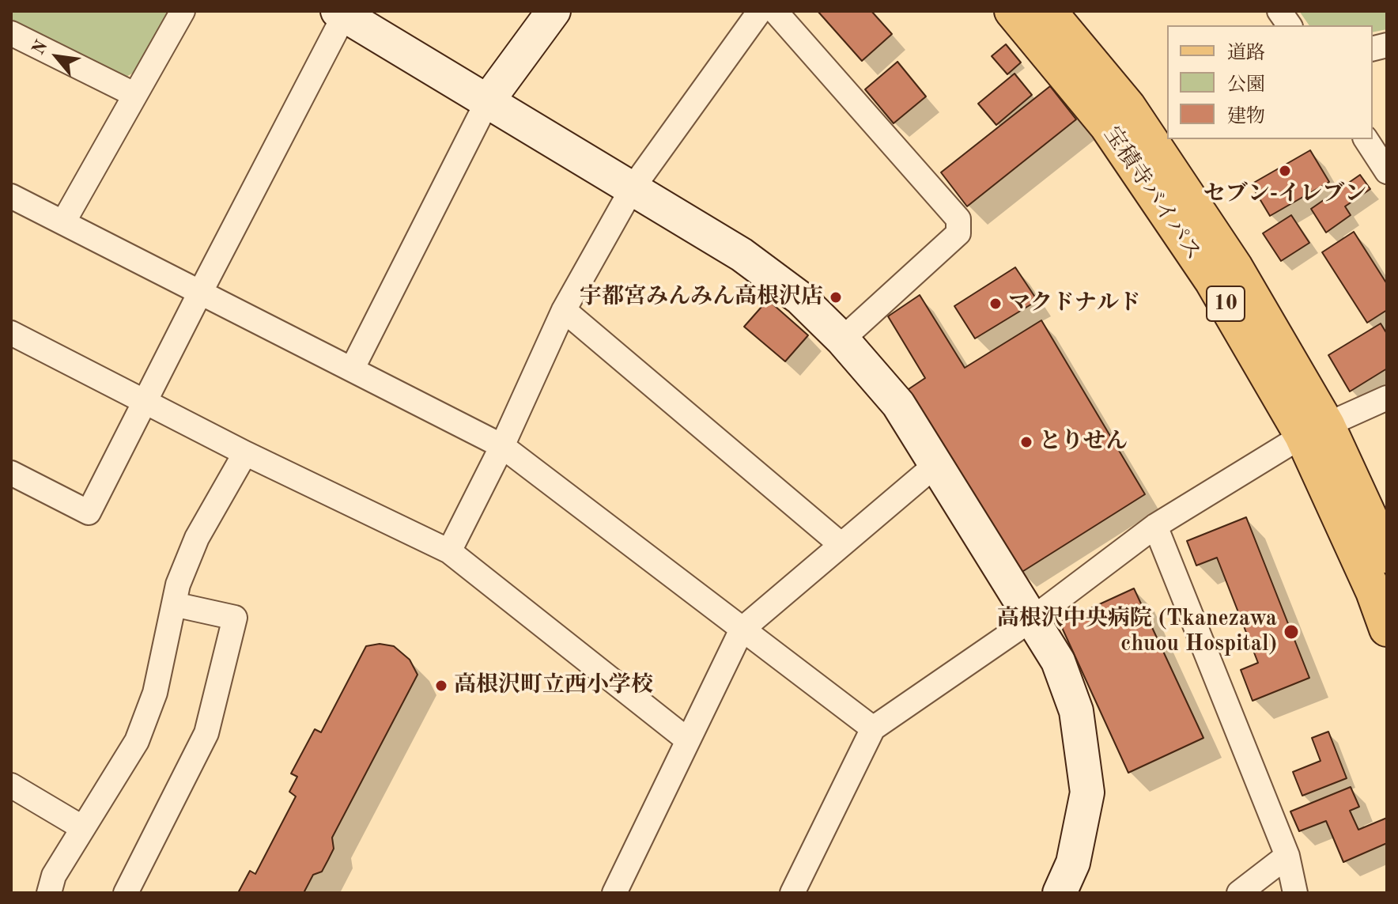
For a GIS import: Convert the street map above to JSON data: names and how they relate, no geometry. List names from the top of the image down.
{
  "streets": {
    "main road": ["宝積寺バイパス", "10"]
  },
  "places": [
    "セブン-イレブン",
    "宇都宮みんみん高根沢店",
    "マクドナルド",
    "とりせん",
    "高根沢中央病院 (Tkanezawa chuou Hospital)",
    "高根沢町立西小学校"
  ],
  "legend": ["道路", "公園", "建物"],
  "north": "top left"
}
